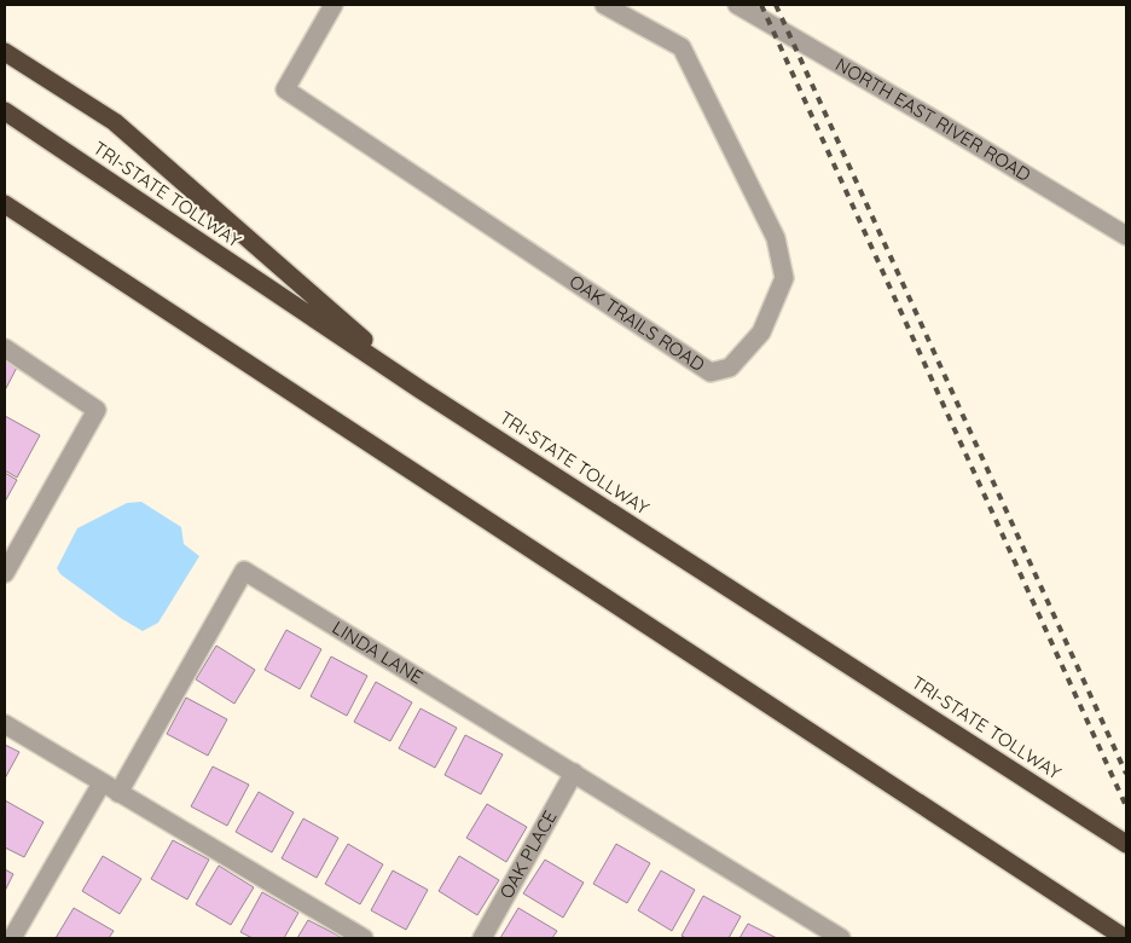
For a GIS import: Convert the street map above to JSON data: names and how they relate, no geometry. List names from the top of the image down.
{
  "streets": {
    "highway": ["TRI-STATE TOLLWAY"],
    "street": [
      "NORTH EAST RIVER ROAD",
      "OAK TRAILS ROAD",
      "LINDA LANE",
      "OAK PLACE"
    ]
  },
  "crossings": [
    ["LINDA LANE", "OAK PLACE"]
  ]
}
